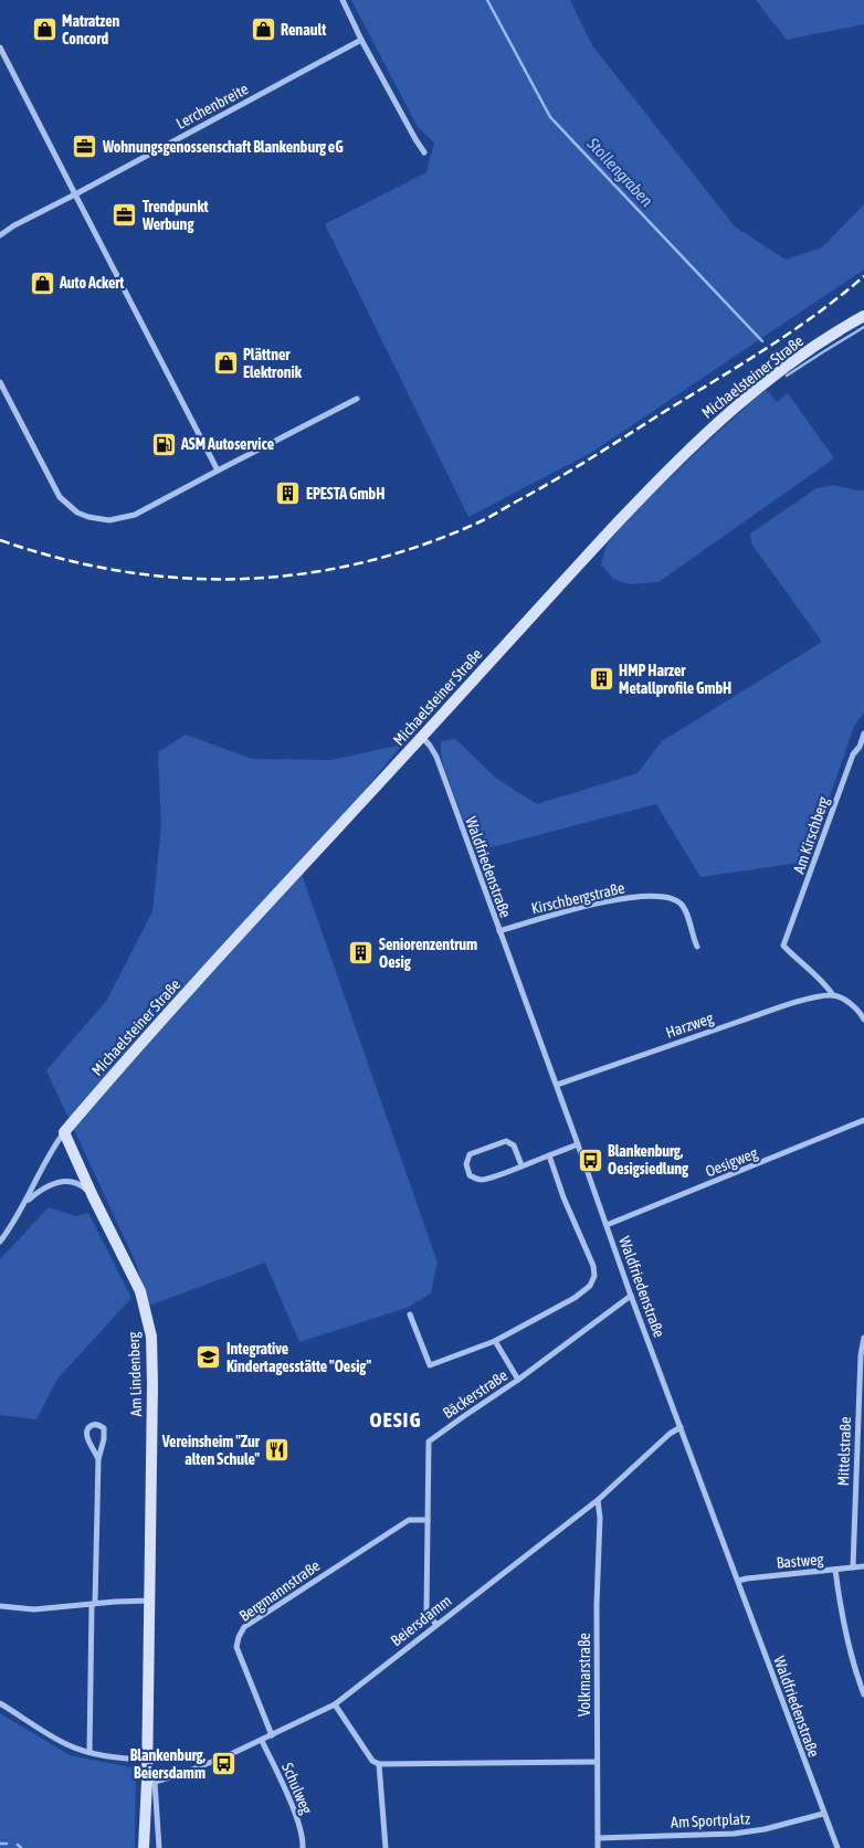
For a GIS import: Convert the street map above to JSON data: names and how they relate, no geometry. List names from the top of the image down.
{
  "streets": {
    "street": [
      "Lerchenbreite",
      "Michaelsteiner Straße",
      "Am Kirschberg",
      "Waldfriedenstraße",
      "Kirschbergstraße",
      "Harzweg",
      "Oesigweg",
      "Am Lindenberg",
      "Bäckerstraße",
      "Mittelstraße",
      "Bastweg",
      "Bergmannstraße",
      "Beiersdamm",
      "Volkmarstraße",
      "Schulweg",
      "Am Sportplatz"
    ]
  },
  "crossings": [
    ["Michaelsteiner Straße", "Waldfriedenstraße"],
    ["Michaelsteiner Straße", "Am Lindenberg"],
    ["Am Kirschberg", "Harzweg"],
    ["Waldfriedenstraße", "Kirschbergstraße"],
    ["Waldfriedenstraße", "Harzweg"],
    ["Waldfriedenstraße", "Oesigweg"],
    ["Waldfriedenstraße", "Bäckerstraße"],
    ["Waldfriedenstraße", "Bastweg"],
    ["Waldfriedenstraße", "Beiersdamm"],
    ["Waldfriedenstraße", "Am Sportplatz"],
    ["Am Lindenberg", "Beiersdamm"],
    ["Bäckerstraße", "Bergmannstraße"],
    ["Bäckerstraße", "Beiersdamm"],
    ["Mittelstraße", "Bastweg"],
    ["Bergmannstraße", "Beiersdamm"],
    ["Beiersdamm", "Volkmarstraße"],
    ["Beiersdamm", "Schulweg"],
    ["Volkmarstraße", "Am Sportplatz"]
  ],
  "districts": ["OESIG"],
  "water": ["Stollengraben"],
  "places": {
    "shop": [
      "Matratzen Concord",
      "Renault",
      "Auto Ackert",
      "Plättner Elektronik"
    ],
    "office": ["Wohnungsgenossenschaft Blankenburg eG", "Trendpunkt Werbung"],
    "fuel station": ["ASM Autoservice"],
    "building": ["EPESTA GmbH", "HMP Harzer Metallprofile GmbH", "Seniorenzentrum Oesig"],
    "bus stop": ["Blankenburg, Oesigsiedlung", "Blankenburg, Beiersdamm"],
    "school or university": ["Integrative Kindertagesstätte \"Oesig\""],
    "restaurant": ["Vereinsheim \"Zur alten Schule\""]
  }
}
